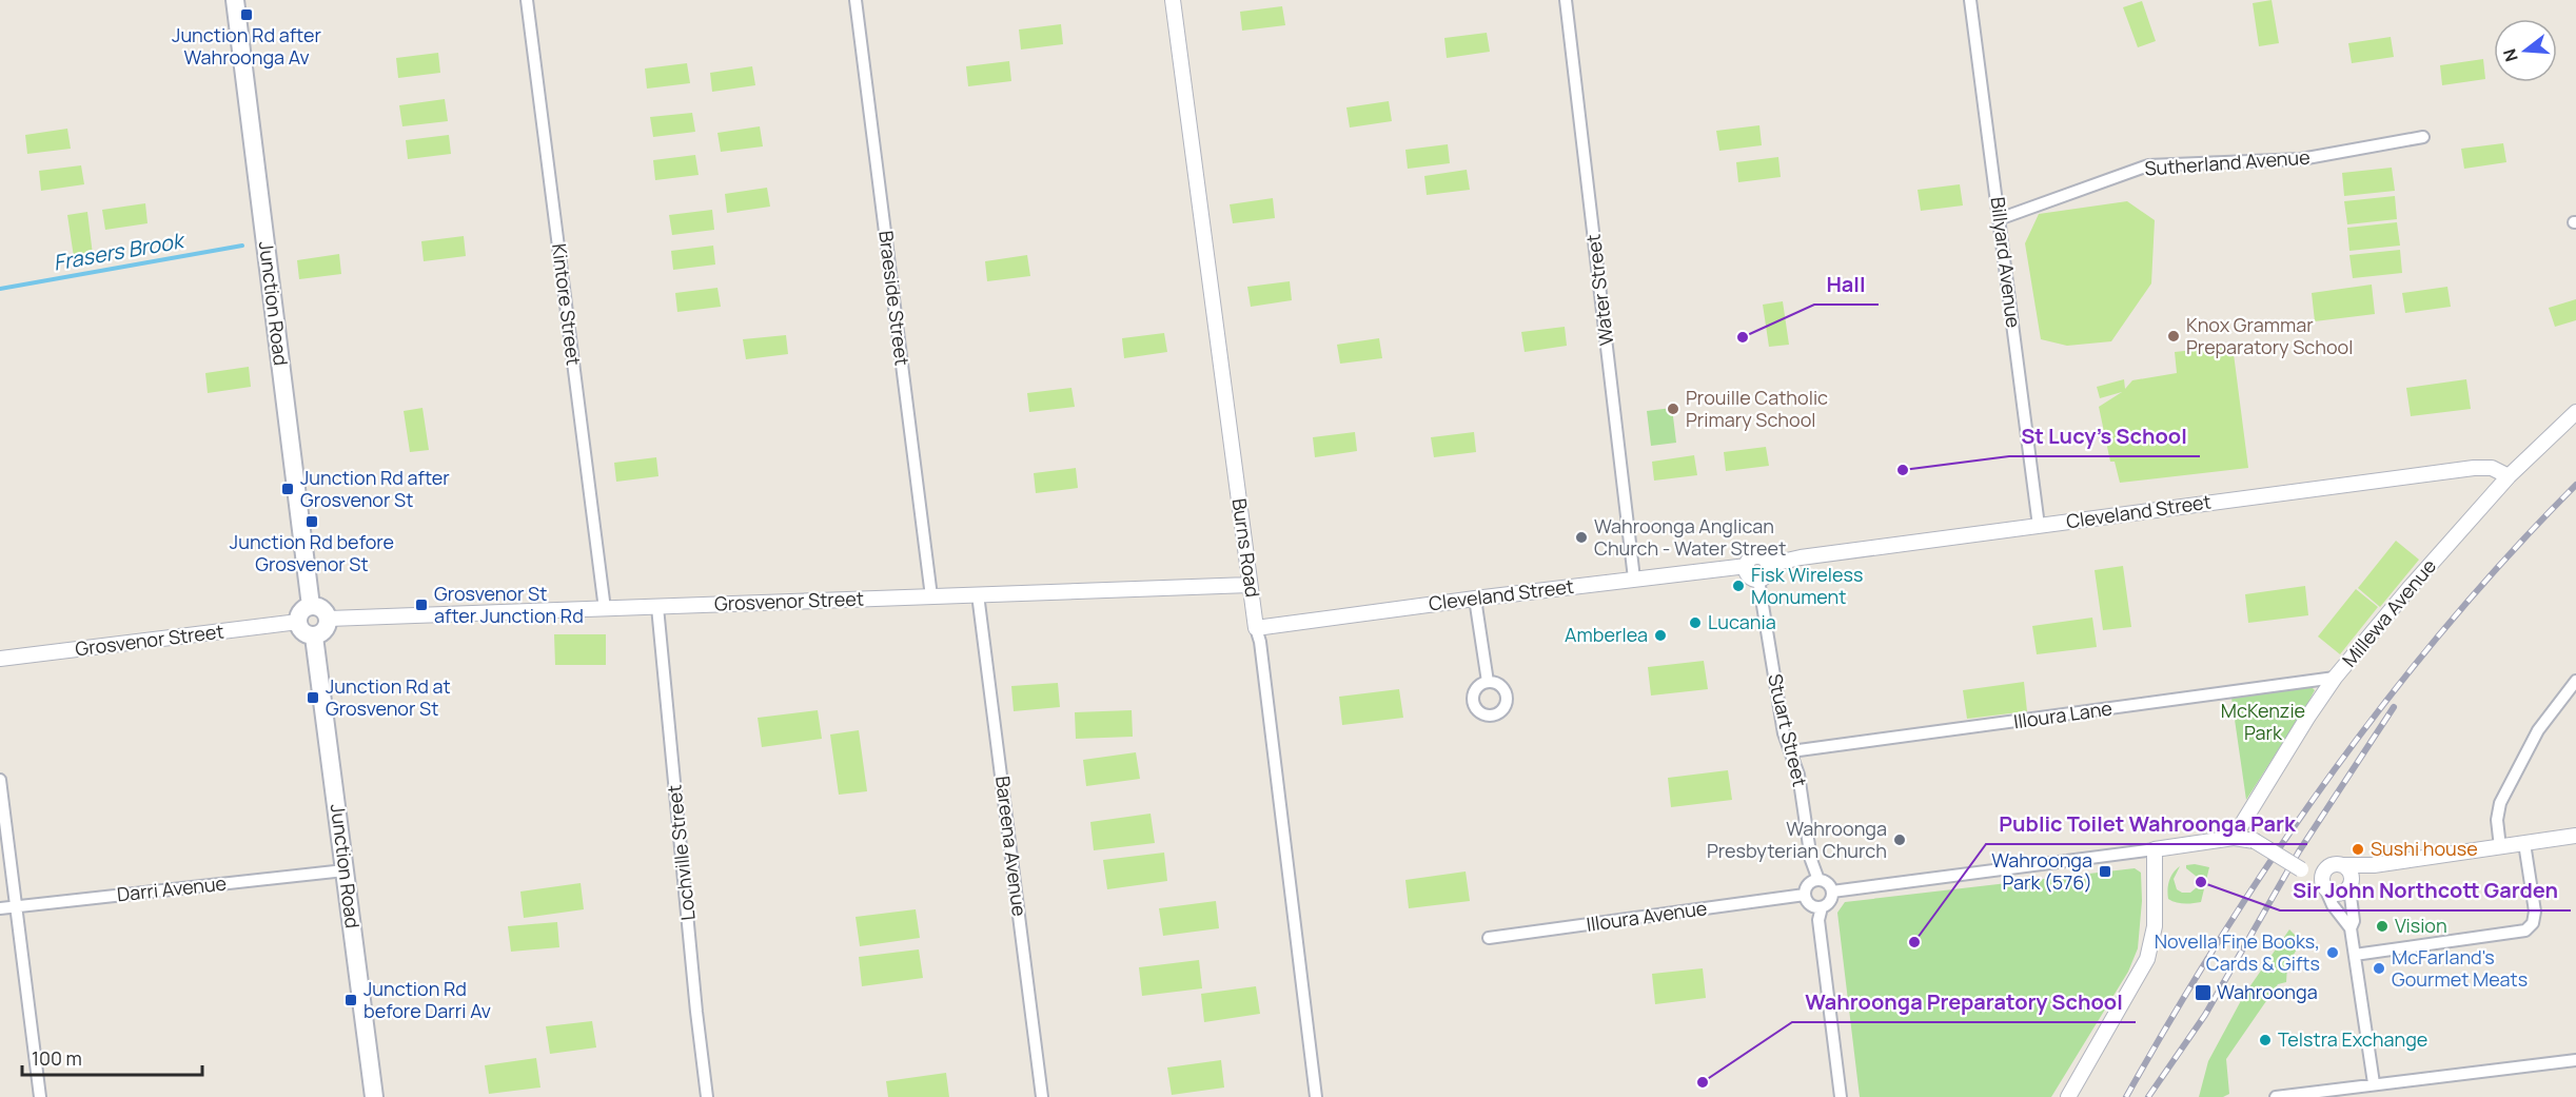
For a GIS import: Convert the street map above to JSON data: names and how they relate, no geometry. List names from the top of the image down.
{
  "streets": {
    "main road": ["Junction Road"],
    "street": [
      "Sutherland Avenue",
      "Billyard Avenue",
      "Water Street",
      "Braeside Street",
      "Kintore Street",
      "Cleveland Street",
      "Burns Road",
      "Grosvenor Street",
      "Millewa Avenue",
      "Illoura Lane",
      "Stuart Street",
      "Bareena Avenue",
      "Lochville Street",
      "Darri Avenue",
      "Illoura Avenue"
    ]
  },
  "crossings": [
    ["Sutherland Avenue", "Billyard Avenue"],
    ["Billyard Avenue", "Cleveland Street"],
    ["Water Street", "Cleveland Street"],
    ["Braeside Street", "Grosvenor Street"],
    ["Junction Road", "Grosvenor Street"],
    ["Junction Road", "Darri Avenue"],
    ["Kintore Street", "Grosvenor Street"],
    ["Cleveland Street", "Burns Road"],
    ["Cleveland Street", "Millewa Avenue"],
    ["Cleveland Street", "Stuart Street"],
    ["Burns Road", "Grosvenor Street"],
    ["Grosvenor Street", "Bareena Avenue"],
    ["Grosvenor Street", "Lochville Street"],
    ["Millewa Avenue", "Illoura Lane"],
    ["Illoura Lane", "Stuart Street"],
    ["Stuart Street", "Illoura Avenue"]
  ],
  "water": ["Frasers Brook"],
  "parks": ["McKenzie Park"],
  "places": {
    "transit": [
      "Junction Rd after Wahroonga Av",
      "Junction Rd after Grosvenor St",
      "Junction Rd before Grosvenor St",
      "Grosvenor St after Junction Rd",
      "Junction Rd at Grosvenor St",
      "Wahroonga Park (576)",
      "Wahroonga",
      "Junction Rd before Darri Av"
    ],
    "other": [
      "Knox Grammar Preparatory School",
      "Hall",
      "Prouille Catholic Primary School",
      "St Lucy's School",
      "Wahroonga Anglican Church - Water Street",
      "Fisk Wireless Monument",
      "Lucania",
      "Amberlea",
      "Wahroonga Presbyterian Church",
      "Sushi house",
      "Sir John Northcott Garden",
      "Vision",
      "Public Toilet Wahroonga Park",
      "Novella Fine Books, Cards & Gifts",
      "McFarland's Gourmet Meats",
      "Telstra Exchange",
      "Wahroonga Preparatory School"
    ]
  },
  "scale_bar": "100 m",
  "north": "left"
}
